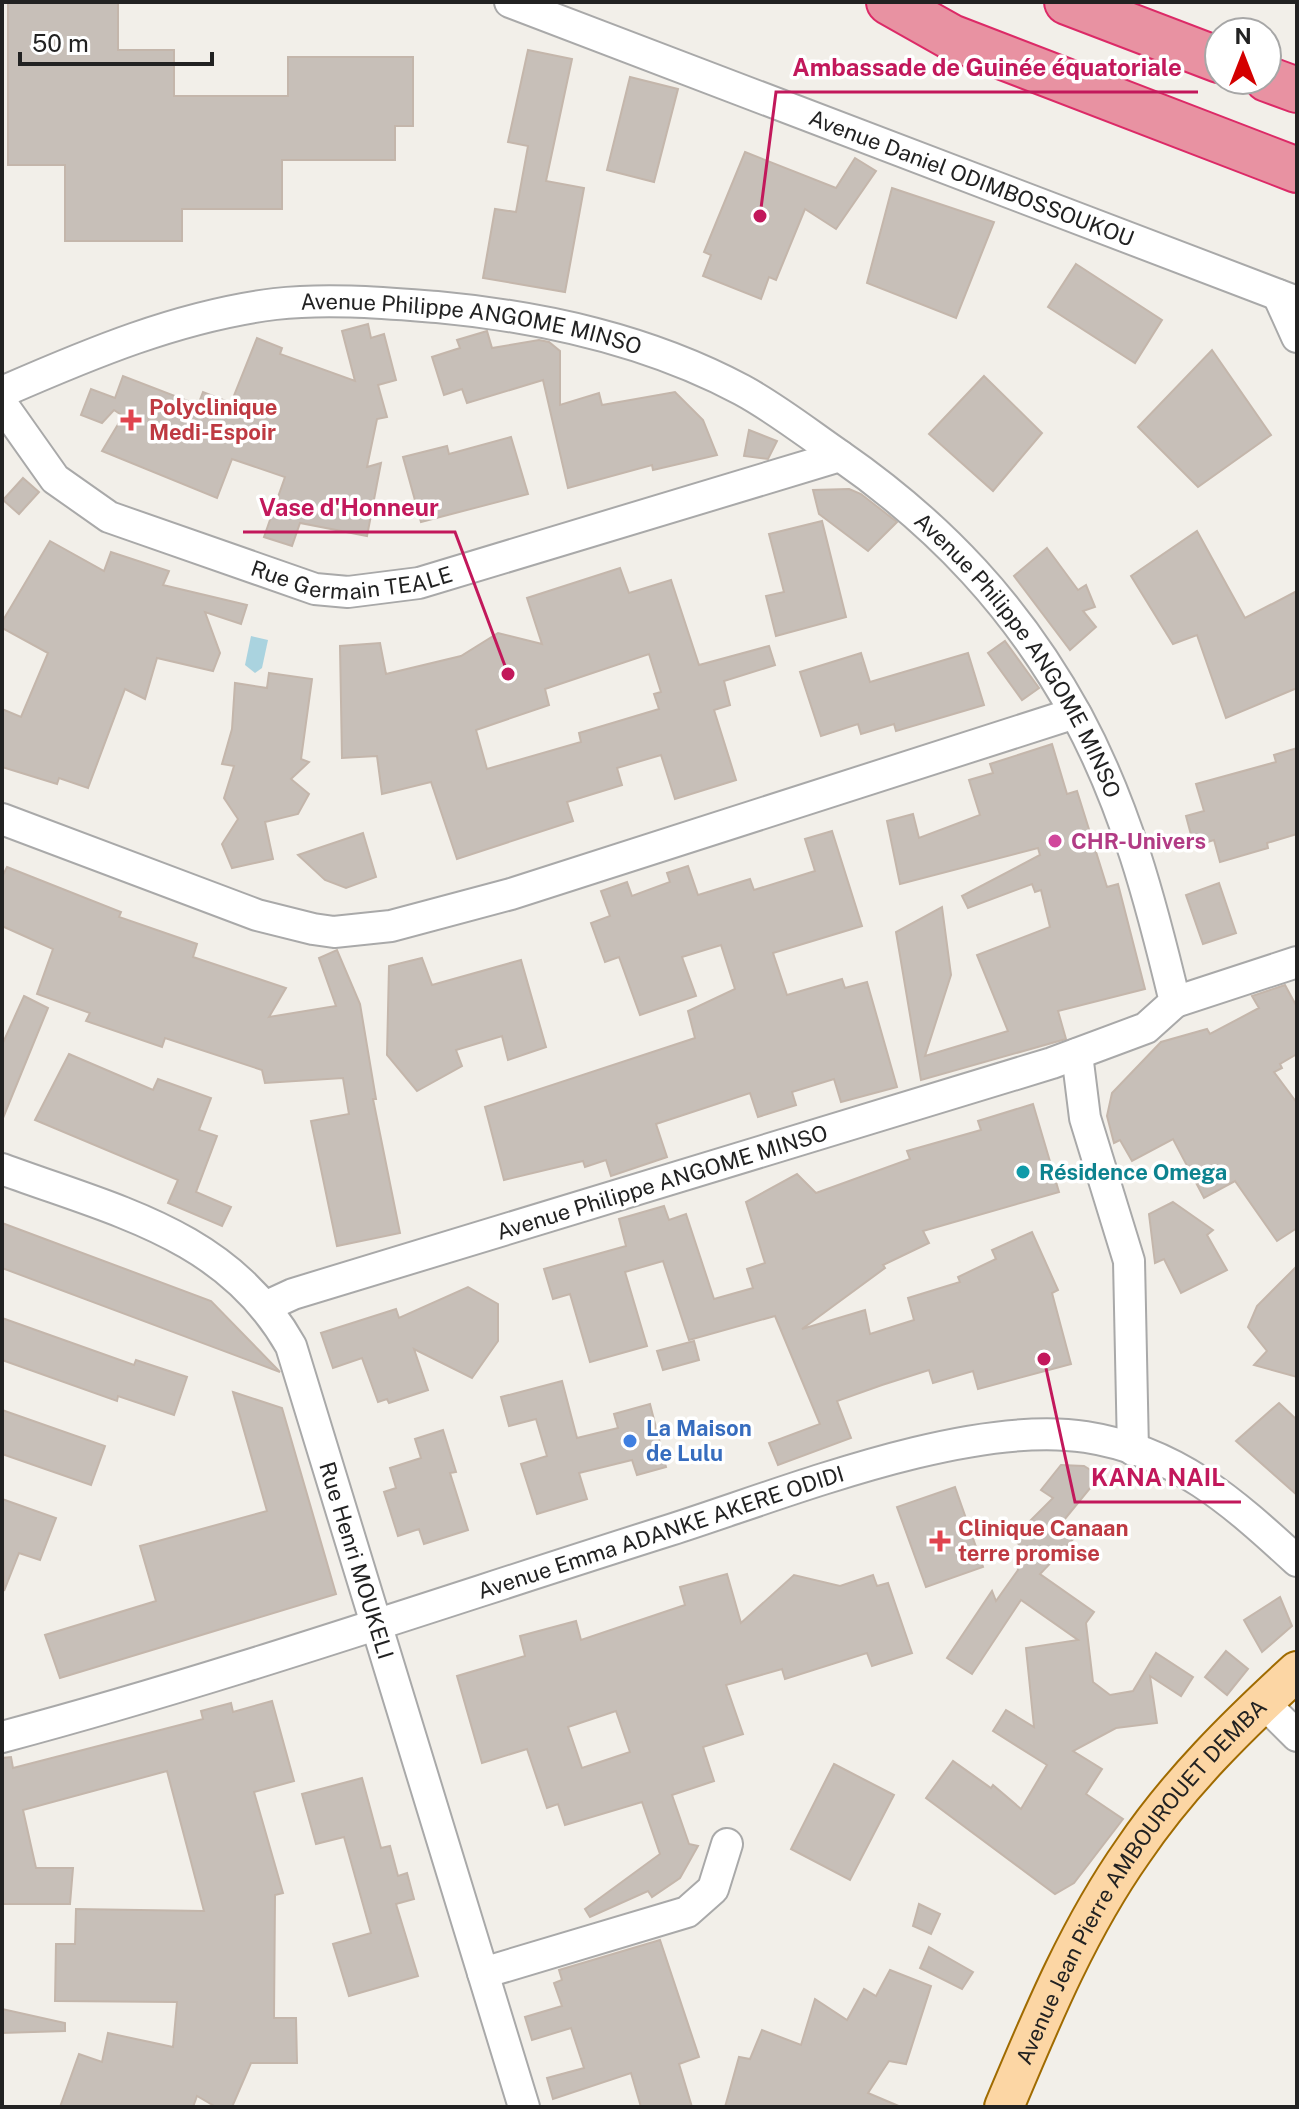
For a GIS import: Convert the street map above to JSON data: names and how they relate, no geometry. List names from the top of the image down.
{
  "streets": {
    "main road": ["Avenue Jean Pierre AMBOUROUET DEMBA"],
    "street": [
      "Avenue Daniel ODIMBOSSOUKOU",
      "Avenue Philippe ANGOME MINSO",
      "Rue Germain TEALE",
      "Avenue Emma ADANKE AKERE ODIDI",
      "Rue Henri MOUKELI"
    ]
  },
  "crossings": [
    ["Avenue Philippe ANGOME MINSO", "Rue Germain TEALE"],
    ["Avenue Philippe ANGOME MINSO", "Rue Henri MOUKELI"],
    ["Avenue Emma ADANKE AKERE ODIDI", "Rue Henri MOUKELI"]
  ],
  "places": {
    "other": [
      "Ambassade de Guinée équatoriale",
      "Vase d'Honneur",
      "CHR-Univers",
      "Résidence Omega",
      "KANA NAIL",
      "La Maison de Lulu"
    ],
    "health": ["Polyclinique Medi-Espoir", "Clinique Canaan terre promise"]
  },
  "scale_bar": "50 m",
  "north": "top"
}
